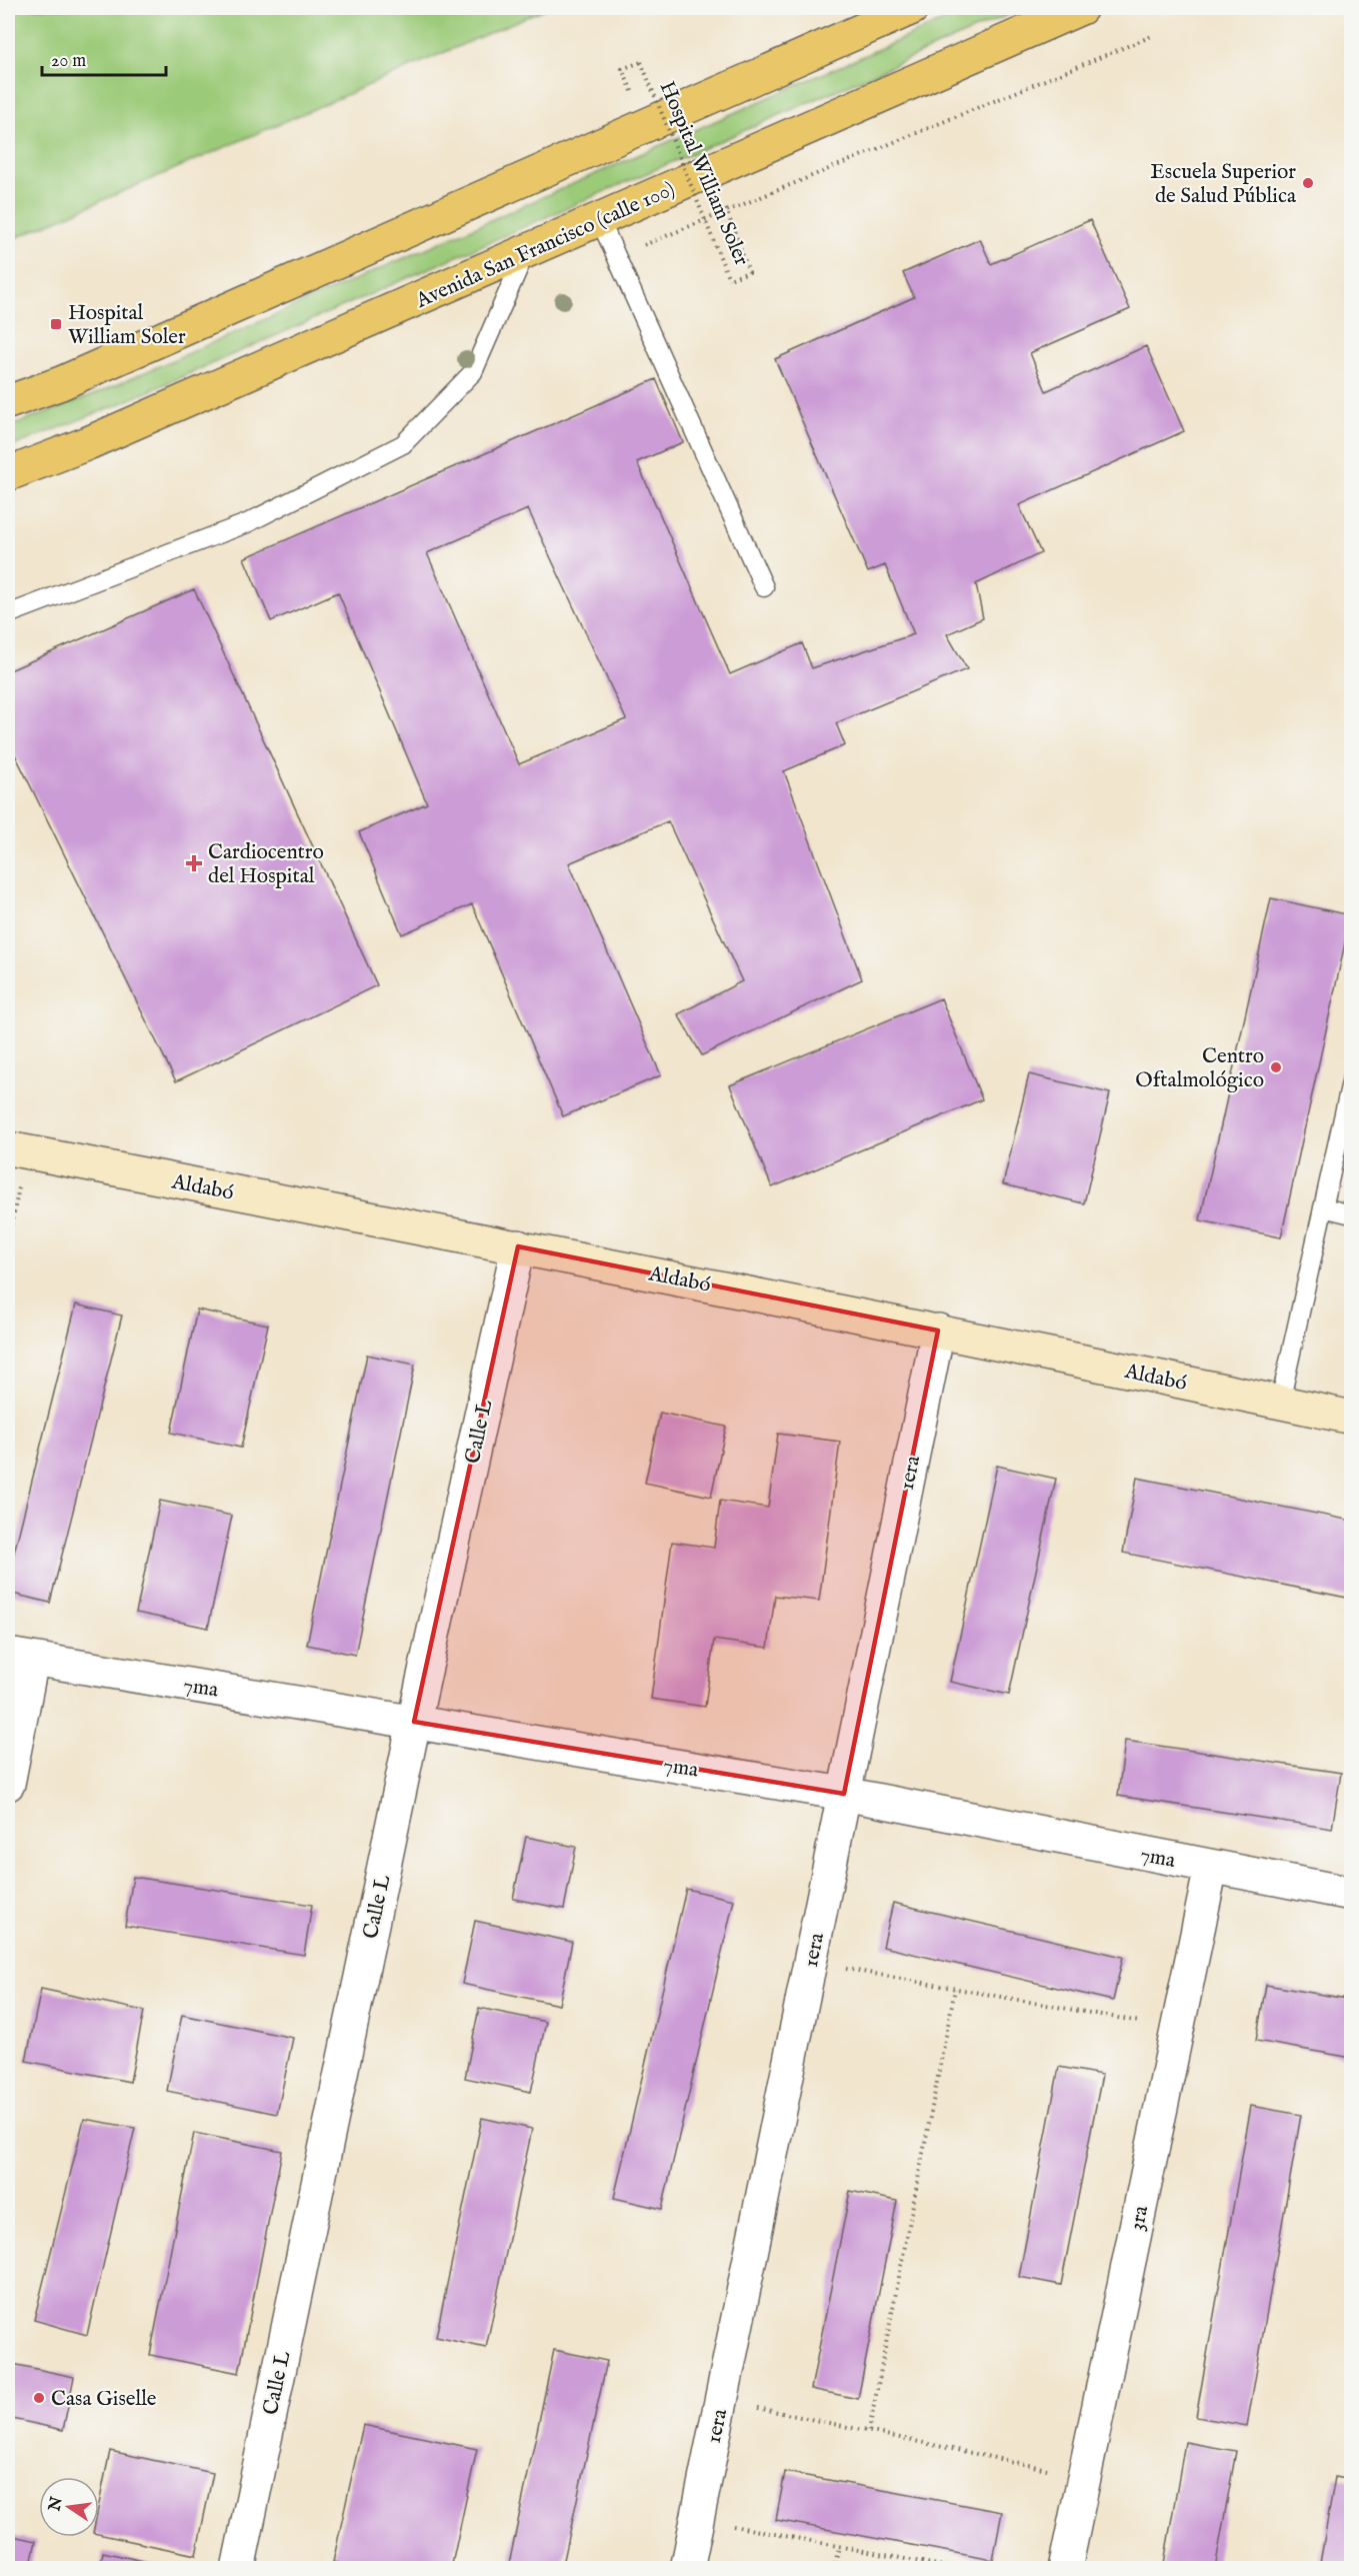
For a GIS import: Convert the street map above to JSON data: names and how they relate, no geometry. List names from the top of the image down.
{
  "streets": {
    "highway": ["Avenida San Francisco (calle 100)"],
    "main road": ["Aldabó"],
    "street": [
      "Calle L",
      "1era",
      "7ma",
      "3ra"
    ],
    "path": ["Hospital William Soler"]
  },
  "crossings": [
    ["Aldabó", "Calle L"],
    ["Aldabó", "1era"],
    ["Calle L", "7ma"],
    ["1era", "7ma"],
    ["7ma", "3ra"]
  ],
  "places": {
    "other": ["Escuela Superior de Salud Pública", "Centro Oftalmológico", "Casa Giselle"],
    "transit": ["Hospital William Soler"],
    "health": ["Cardiocentro del Hospital"]
  },
  "scale_bar": "20 m",
  "north": "left"
}
